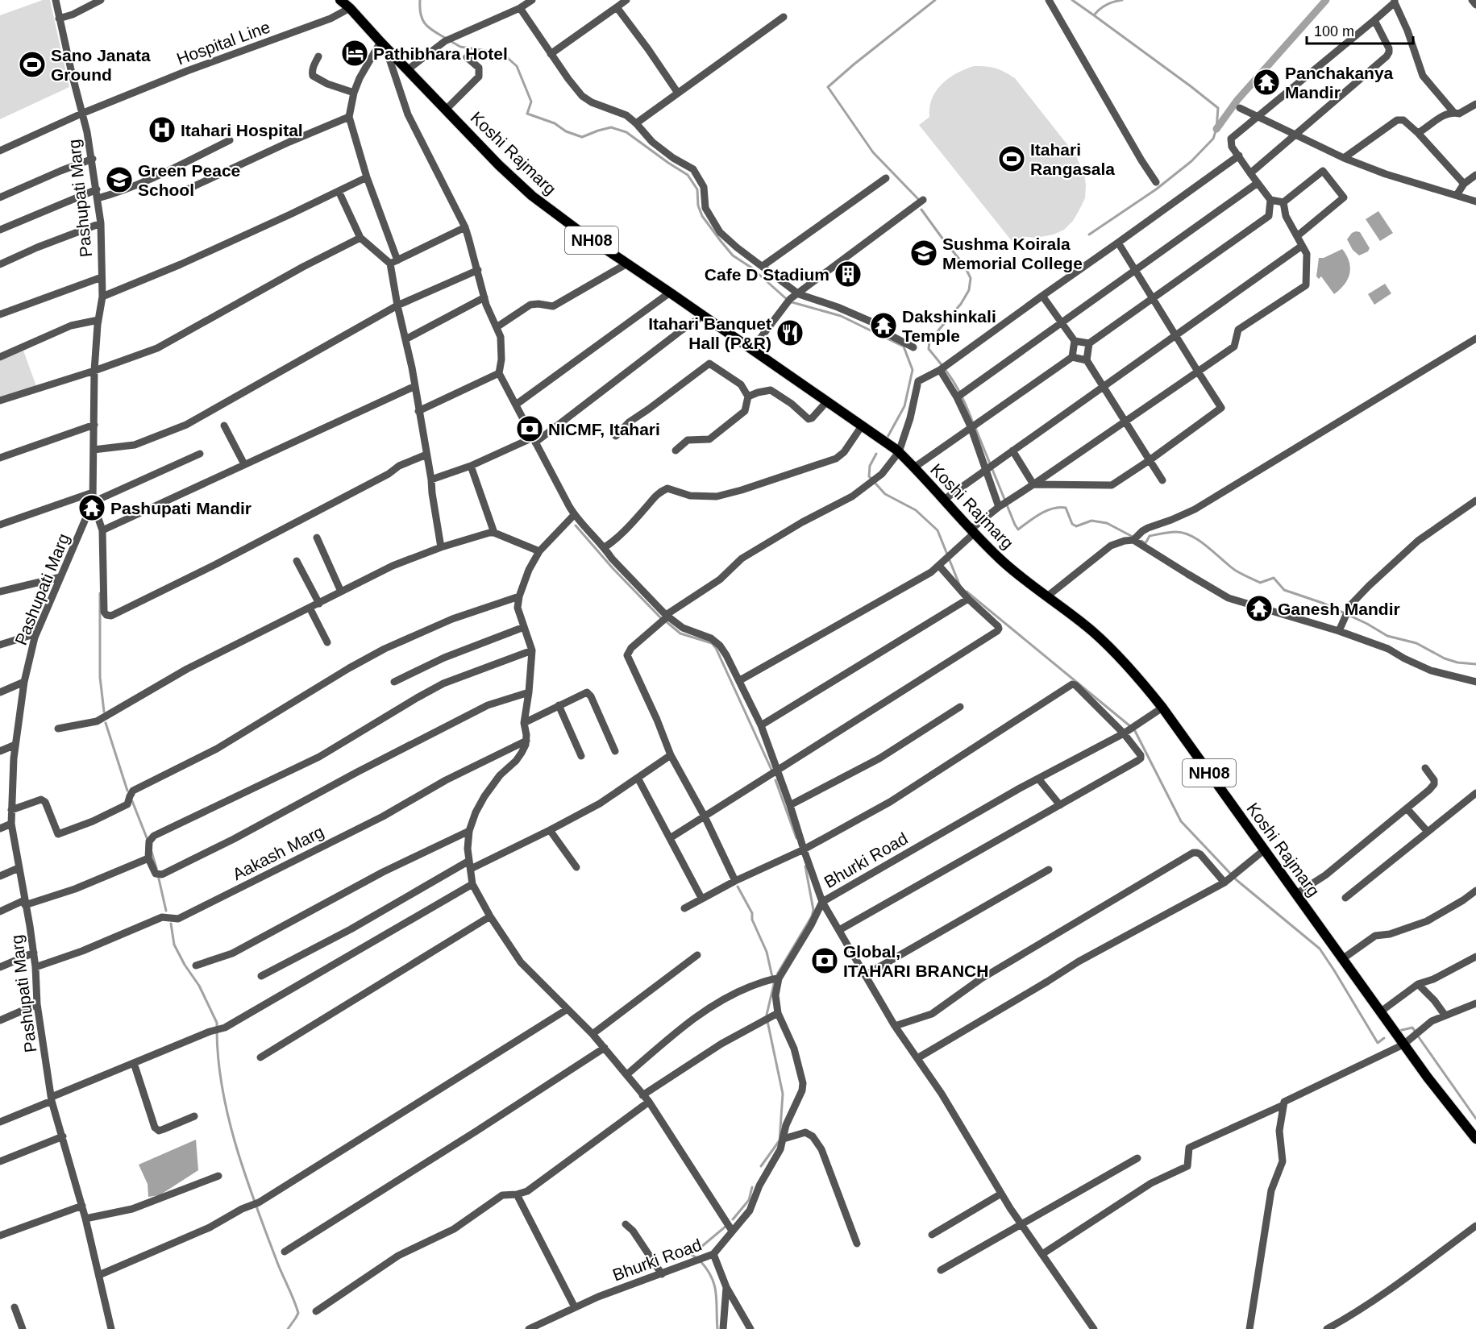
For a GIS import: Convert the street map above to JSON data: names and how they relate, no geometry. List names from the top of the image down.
{
  "streets": {
    "main road": ["Koshi Rajmarg", "NH08"],
    "street": [
      "Hospital Line",
      "Pashupati Marg",
      "Aakash Marg",
      "Bhurki Road"
    ]
  },
  "crossings": [
    ["Hospital Line", "Koshi Rajmarg"],
    ["Hospital Line", "Pashupati Marg"],
    ["Koshi Rajmarg", "Bhurki Road"],
    ["Pashupati Marg", "Aakash Marg"]
  ],
  "places": {
    "hotel": ["Pathibhara Hotel"],
    "sports": ["Sano Janata Ground", "Itahari Rangasala"],
    "temple": [
      "Panchakanya Mandir",
      "Dakshinkali Temple",
      "Pashupati Mandir",
      "Ganesh Mandir"
    ],
    "hospital": ["Itahari Hospital"],
    "school or university": ["Green Peace School", "Sushma Koirala Memorial College"],
    "building": ["Cafe D Stadium"],
    "restaurant": ["Itahari Banquet Hall (P&R)"],
    "bank": ["NICMF, Itahari", "Global, ITAHARI BRANCH"]
  },
  "scale_bar": "100 m"
}
